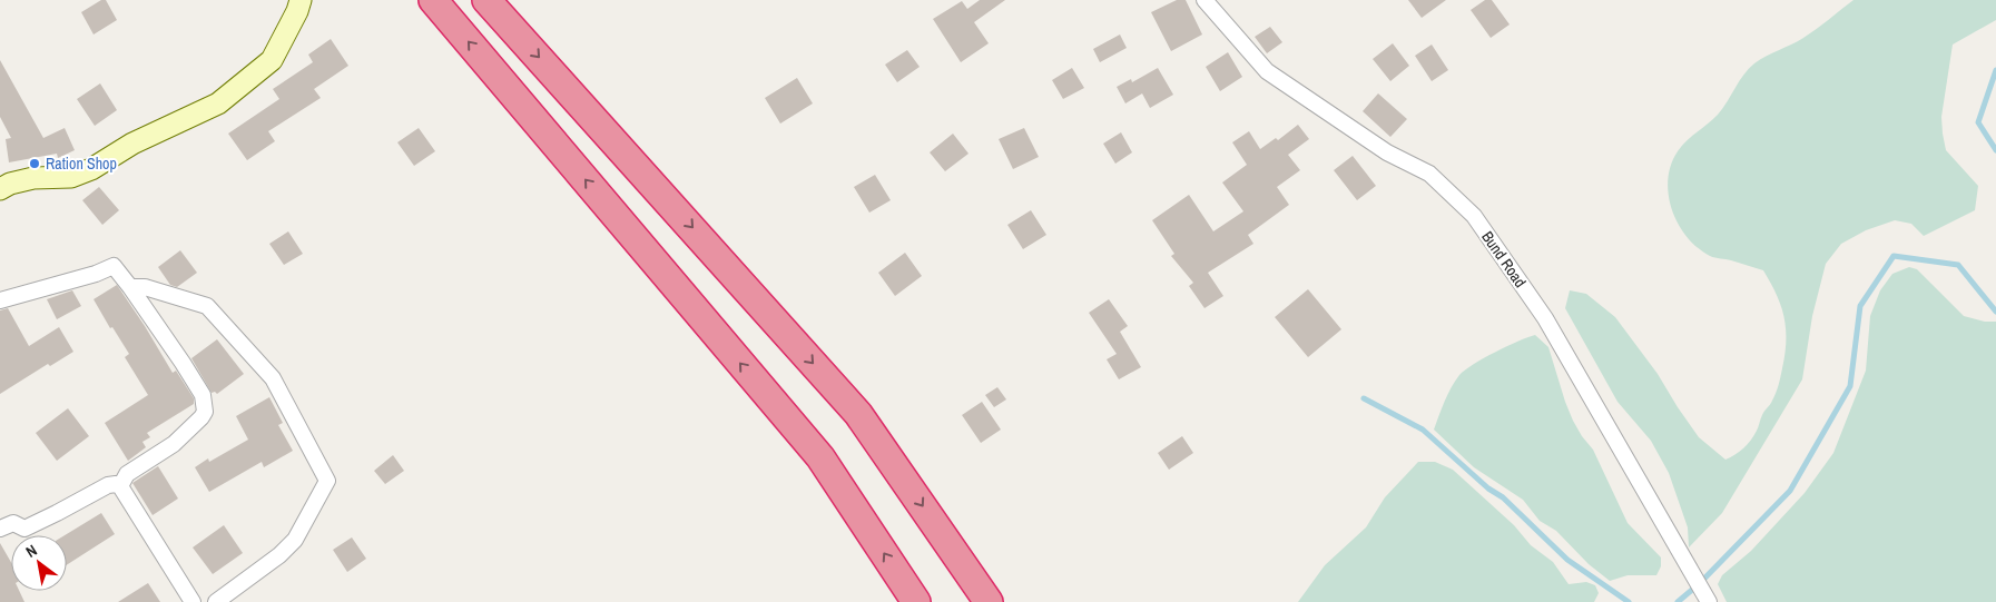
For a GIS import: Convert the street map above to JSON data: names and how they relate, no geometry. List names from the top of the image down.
{
  "streets": {
    "street": ["Bund Road"]
  },
  "places": ["Ration Shop"],
  "north": "top left"
}
